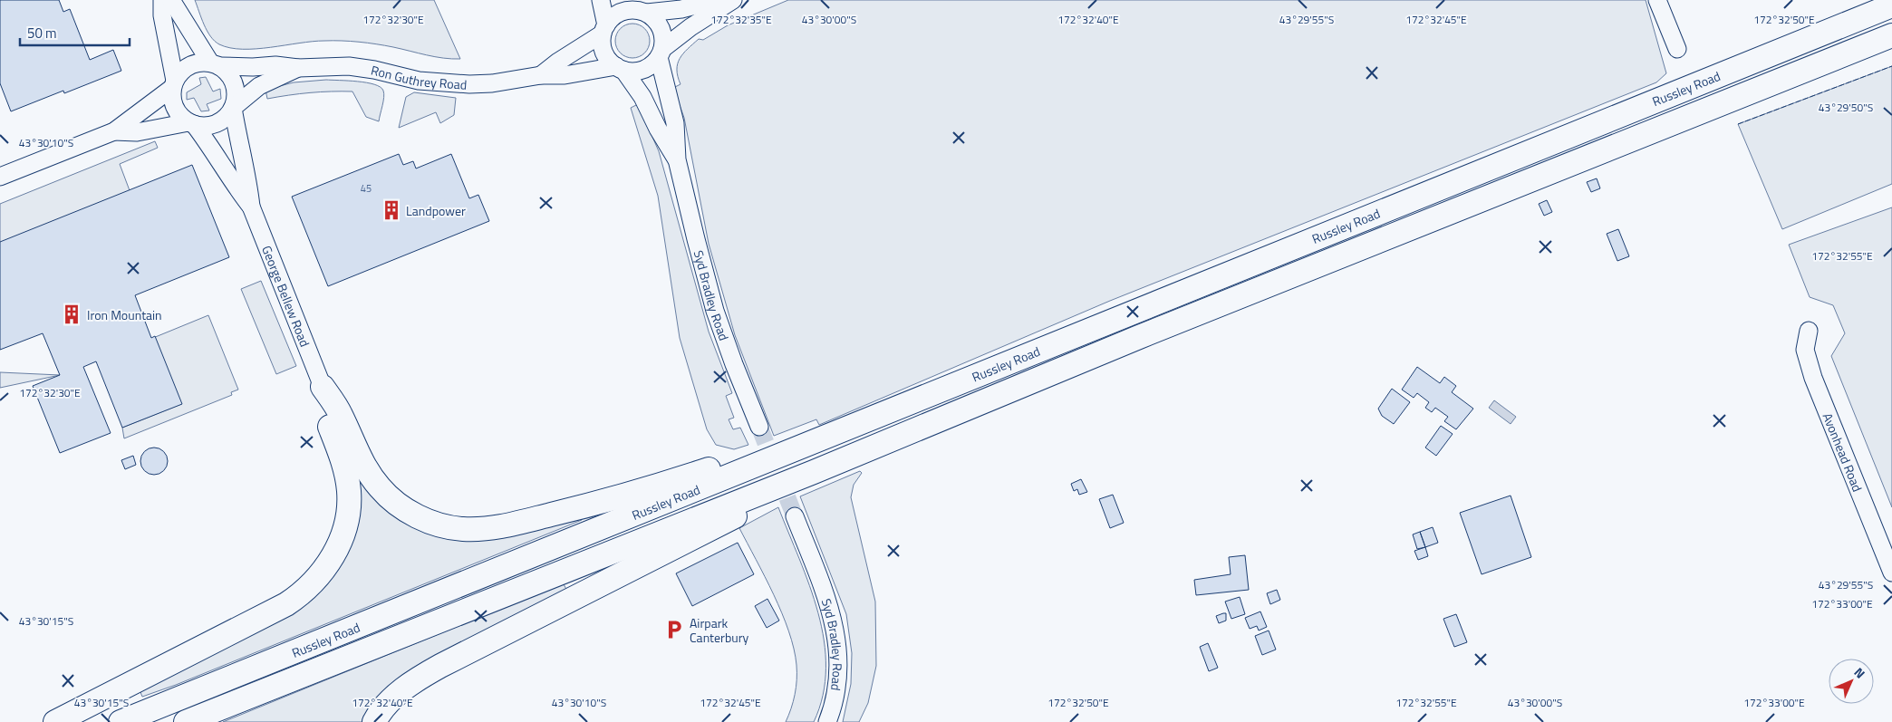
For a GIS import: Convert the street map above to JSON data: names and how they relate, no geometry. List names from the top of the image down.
{
  "streets": {
    "highway": ["Russley Road"],
    "street": [
      "Ron Guthrey Road",
      "Syd Bradley Road",
      "George Bellew Road",
      "Avonhead Road"
    ]
  },
  "crossings": [
    ["Ron Guthrey Road", "Syd Bradley Road"],
    ["Ron Guthrey Road", "George Bellew Road"]
  ],
  "places": {
    "building": ["Landpower", "Iron Mountain"],
    "parking": ["Airpark Canterbury"]
  },
  "house_numbers": ["45"],
  "scale_bar": "50 m",
  "north": "top right",
  "coordinates": [
    "172°32'30\"E",
    "172°32'35\"E",
    "43°30'00\"S",
    "172°32'40\"E",
    "43°29'55\"S",
    "172°32'45\"E",
    "172°32'50\"E",
    "43°29'50\"S",
    "43°30'10\"S",
    "172°32'55\"E",
    "172°33'00\"E",
    "43°30'15\"S"
  ]
}
